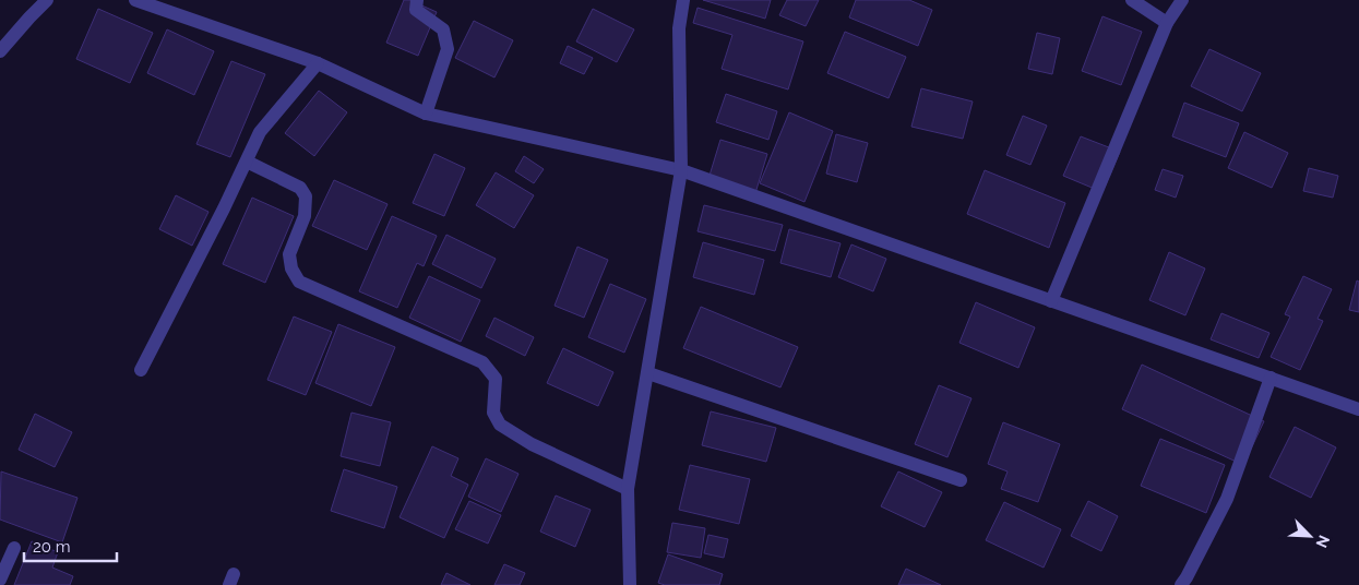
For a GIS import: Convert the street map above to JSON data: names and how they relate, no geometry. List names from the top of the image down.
{
  "scale_bar": "20 m",
  "north": "bottom right"
}
